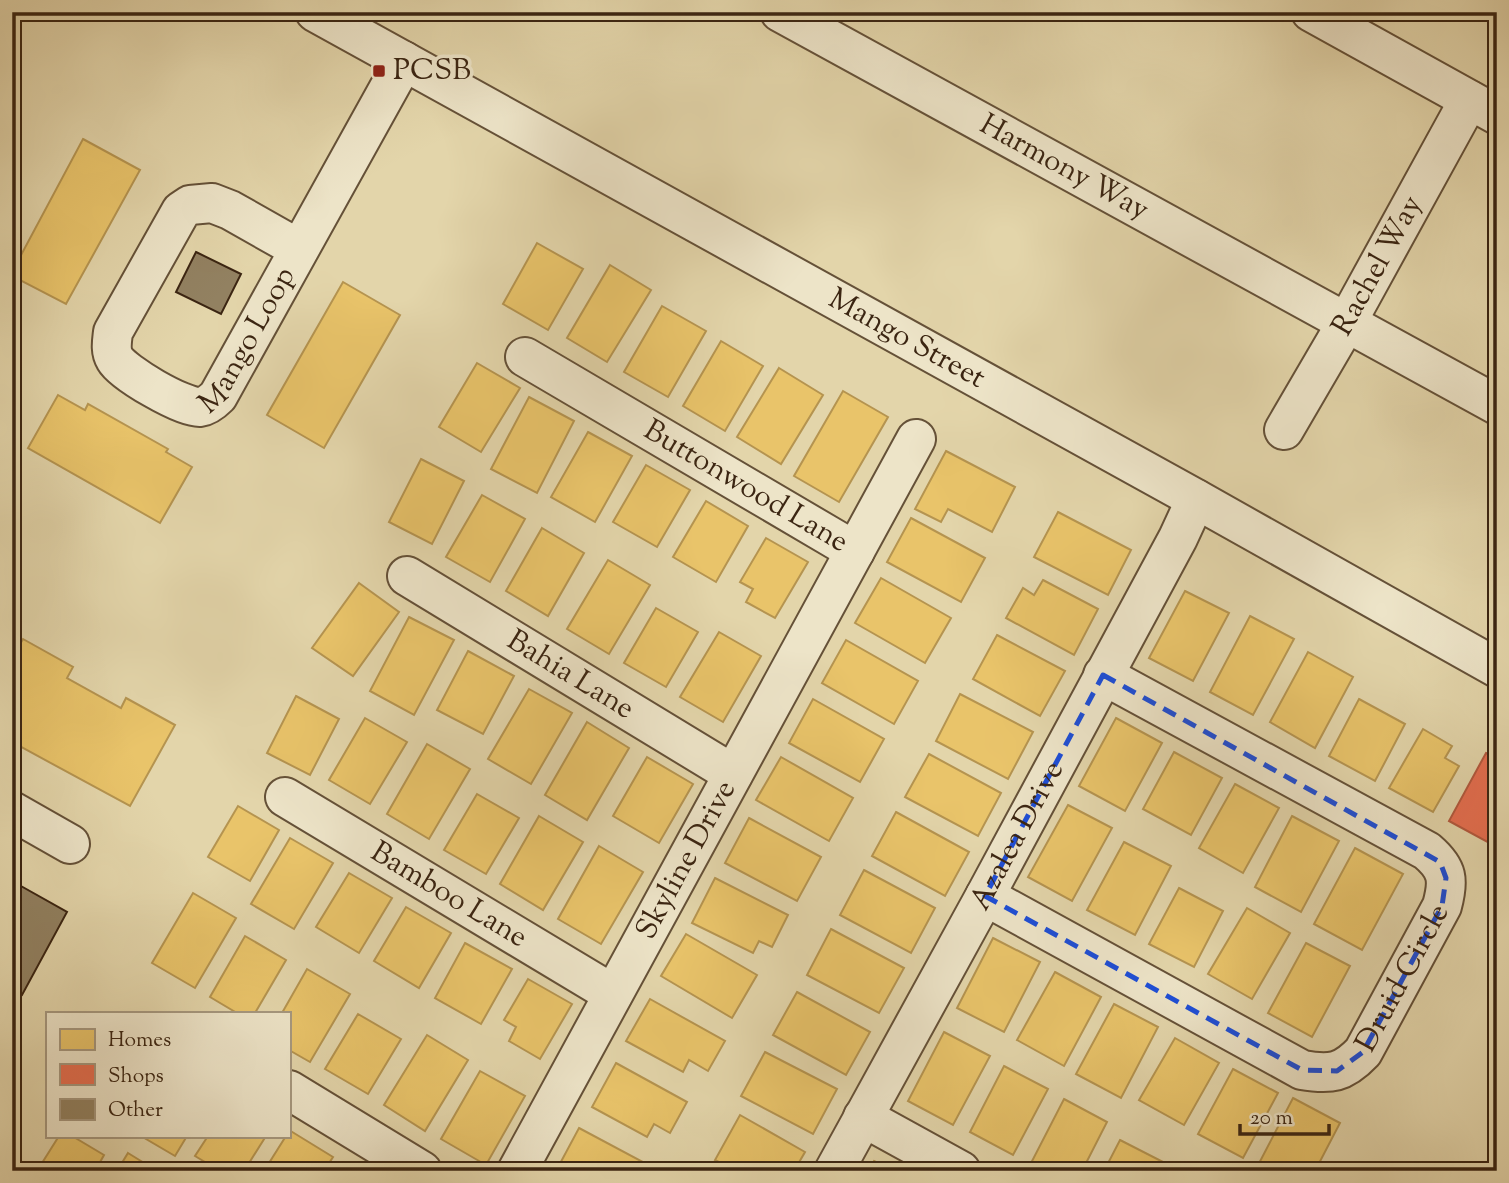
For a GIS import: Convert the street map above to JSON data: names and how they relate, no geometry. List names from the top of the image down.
{
  "streets": {
    "street": [
      "Harmony Way",
      "Rachel Way",
      "Mango Loop",
      "Mango Street",
      "Buttonwood Lane",
      "Bahia Lane",
      "Azalea Drive",
      "Skyline Drive",
      "Bamboo Lane",
      "Druid Circle"
    ]
  },
  "crossings": [
    ["Harmony Way", "Rachel Way"],
    ["Mango Loop", "Mango Street"],
    ["Mango Street", "Azalea Drive"],
    ["Buttonwood Lane", "Skyline Drive"],
    ["Bahia Lane", "Skyline Drive"],
    ["Azalea Drive", "Druid Circle"],
    ["Skyline Drive", "Bamboo Lane"]
  ],
  "places": {
    "transit": ["PCSB"]
  },
  "legend": ["Homes", "Shops", "Other"],
  "scale_bar": "20 m"
}
